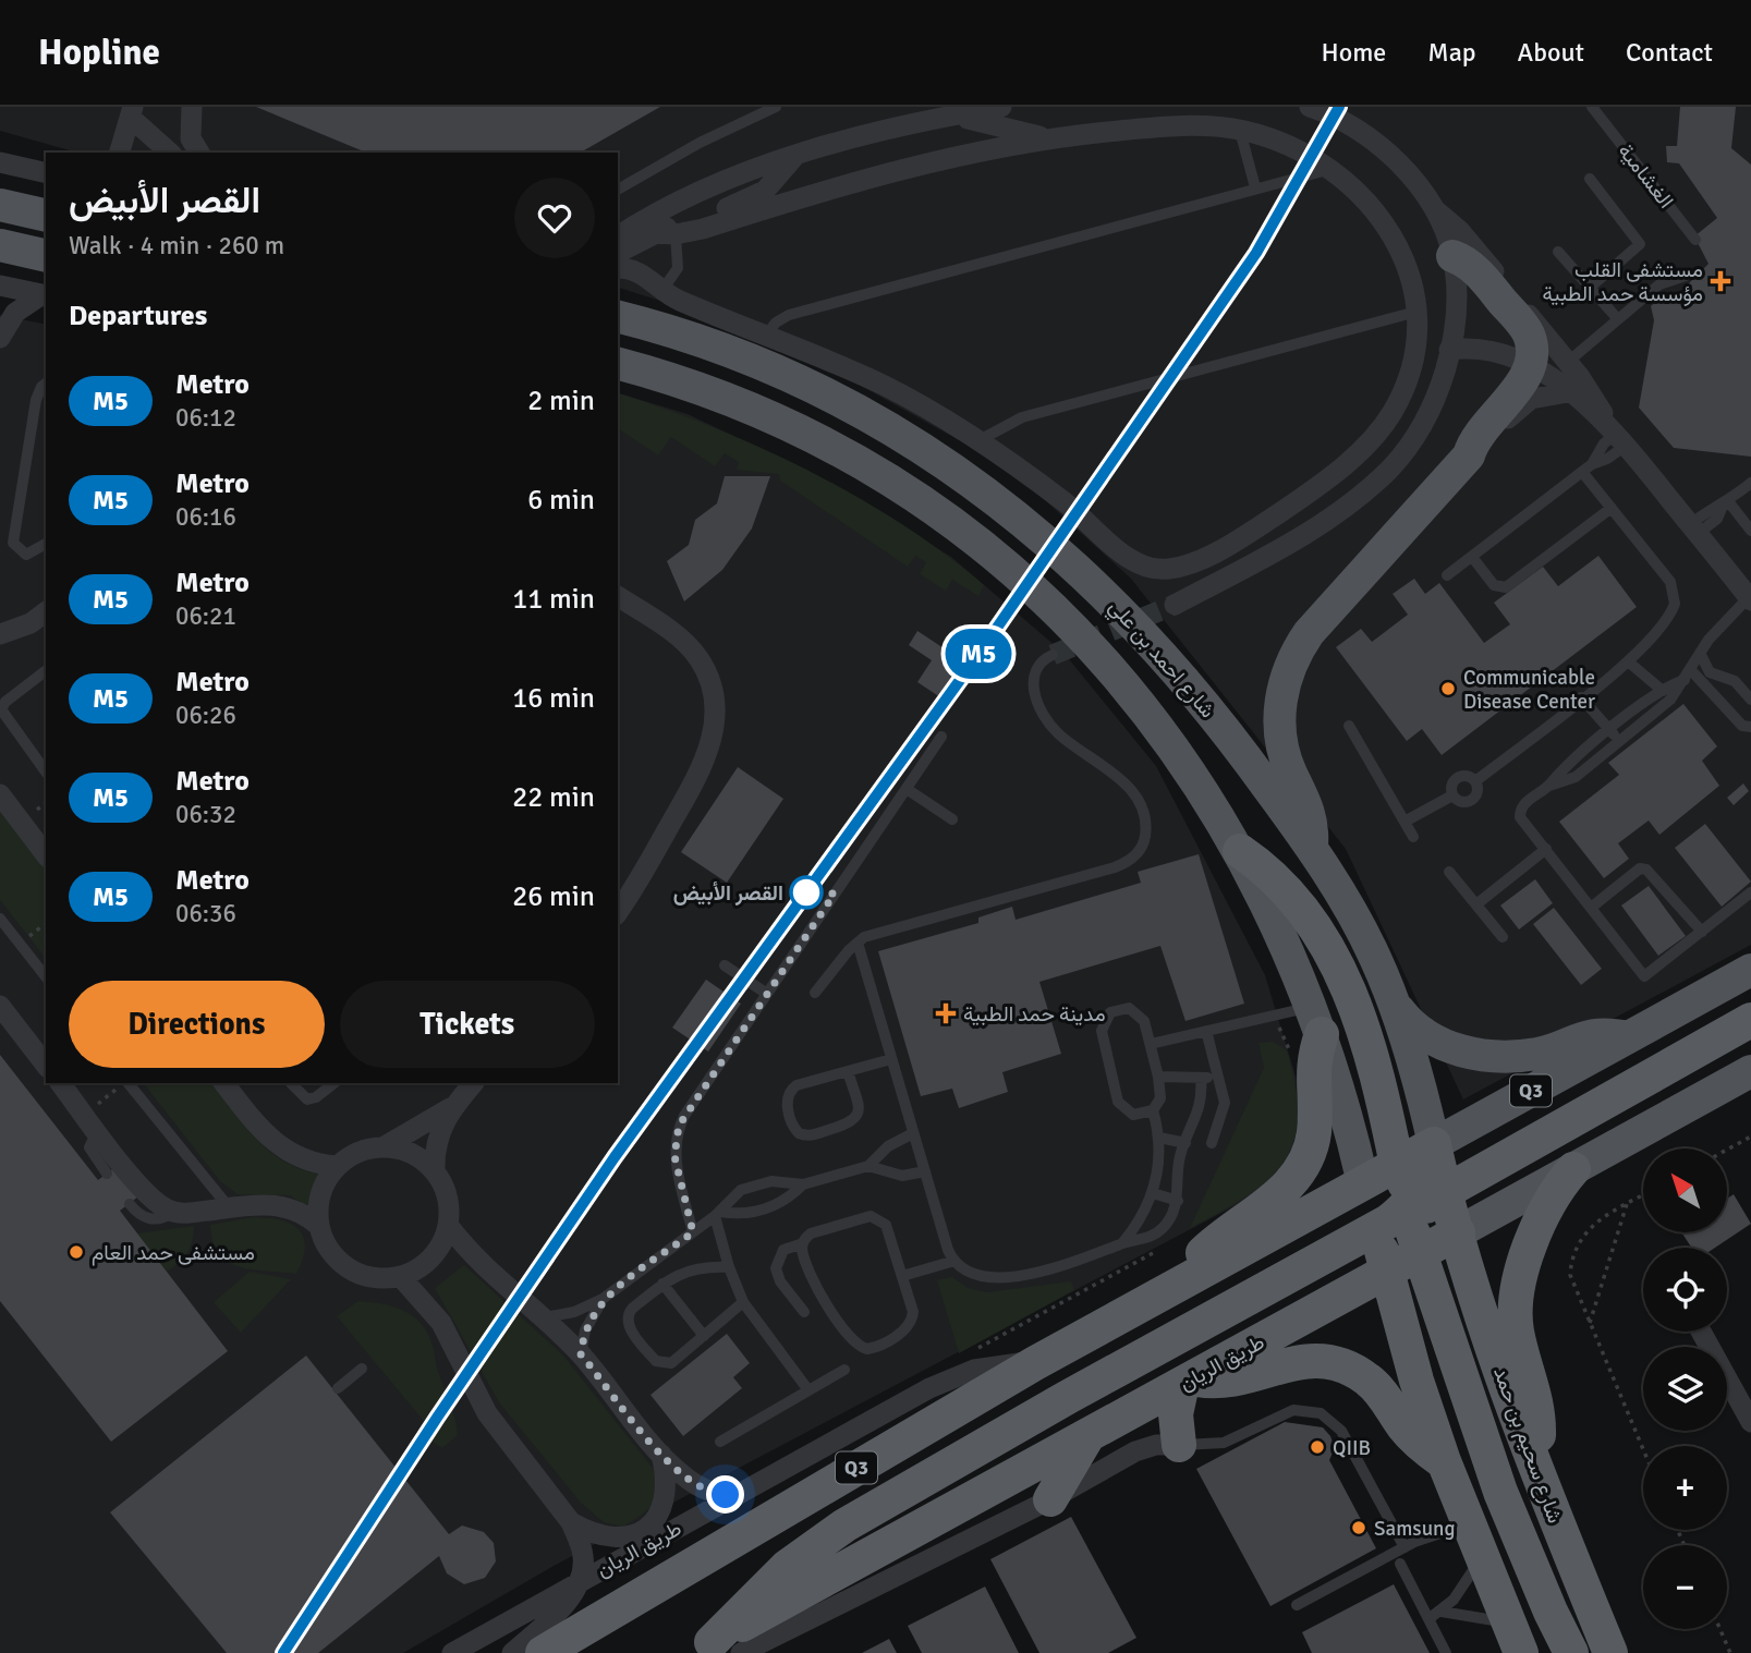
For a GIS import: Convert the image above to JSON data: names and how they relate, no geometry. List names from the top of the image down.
{
  "streets": {
    "highway": [
      "شارع احمد بن علي",
      "Q3",
      "طريق الريان",
      "شارع سحيم بن حمد"
    ],
    "lane": ["الغشامية"]
  },
  "crossings": [
    ["شارع احمد بن علي", "طريق الريان"],
    ["شارع احمد بن علي", "شارع سحيم بن حمد"]
  ],
  "places": {
    "health": ["مستشفى القلب مؤسسة حمد الطبية", "مدينة حمد الطبية"],
    "other": [
      "Communicable Disease Center",
      "القصر الأبيض",
      "مستشفى حمد العام",
      "QIIB",
      "Samsung"
    ]
  },
  "lines": ["metro line M5"],
  "north": "top left",
  "page": {
    "header": "Hopline",
    "nav": [
      "Home",
      "Map",
      "About",
      "Contact"
    ],
    "on_map": "M5",
    "heading": [
      ["القصر الأبيض", "Walk · 4 min · 260 m"],
      "Departures"
    ],
    "list": [
      {
        "mark": "M5",
        "name": "Metro",
        "note": "06:12",
        "value": "2 min"
      },
      {
        "mark": "M5",
        "name": "Metro",
        "note": "06:16",
        "value": "6 min"
      },
      {
        "mark": "M5",
        "name": "Metro",
        "note": "06:21",
        "value": "11 min"
      },
      {
        "mark": "M5",
        "name": "Metro",
        "note": "06:26",
        "value": "16 min"
      },
      {
        "mark": "M5",
        "name": "Metro",
        "note": "06:32",
        "value": "22 min"
      },
      {
        "mark": "M5",
        "name": "Metro",
        "note": "06:36",
        "value": "26 min"
      }
    ],
    "buttons": ["Directions", "Tickets"],
    "map_buttons": ["+", "−"]
  }
}
